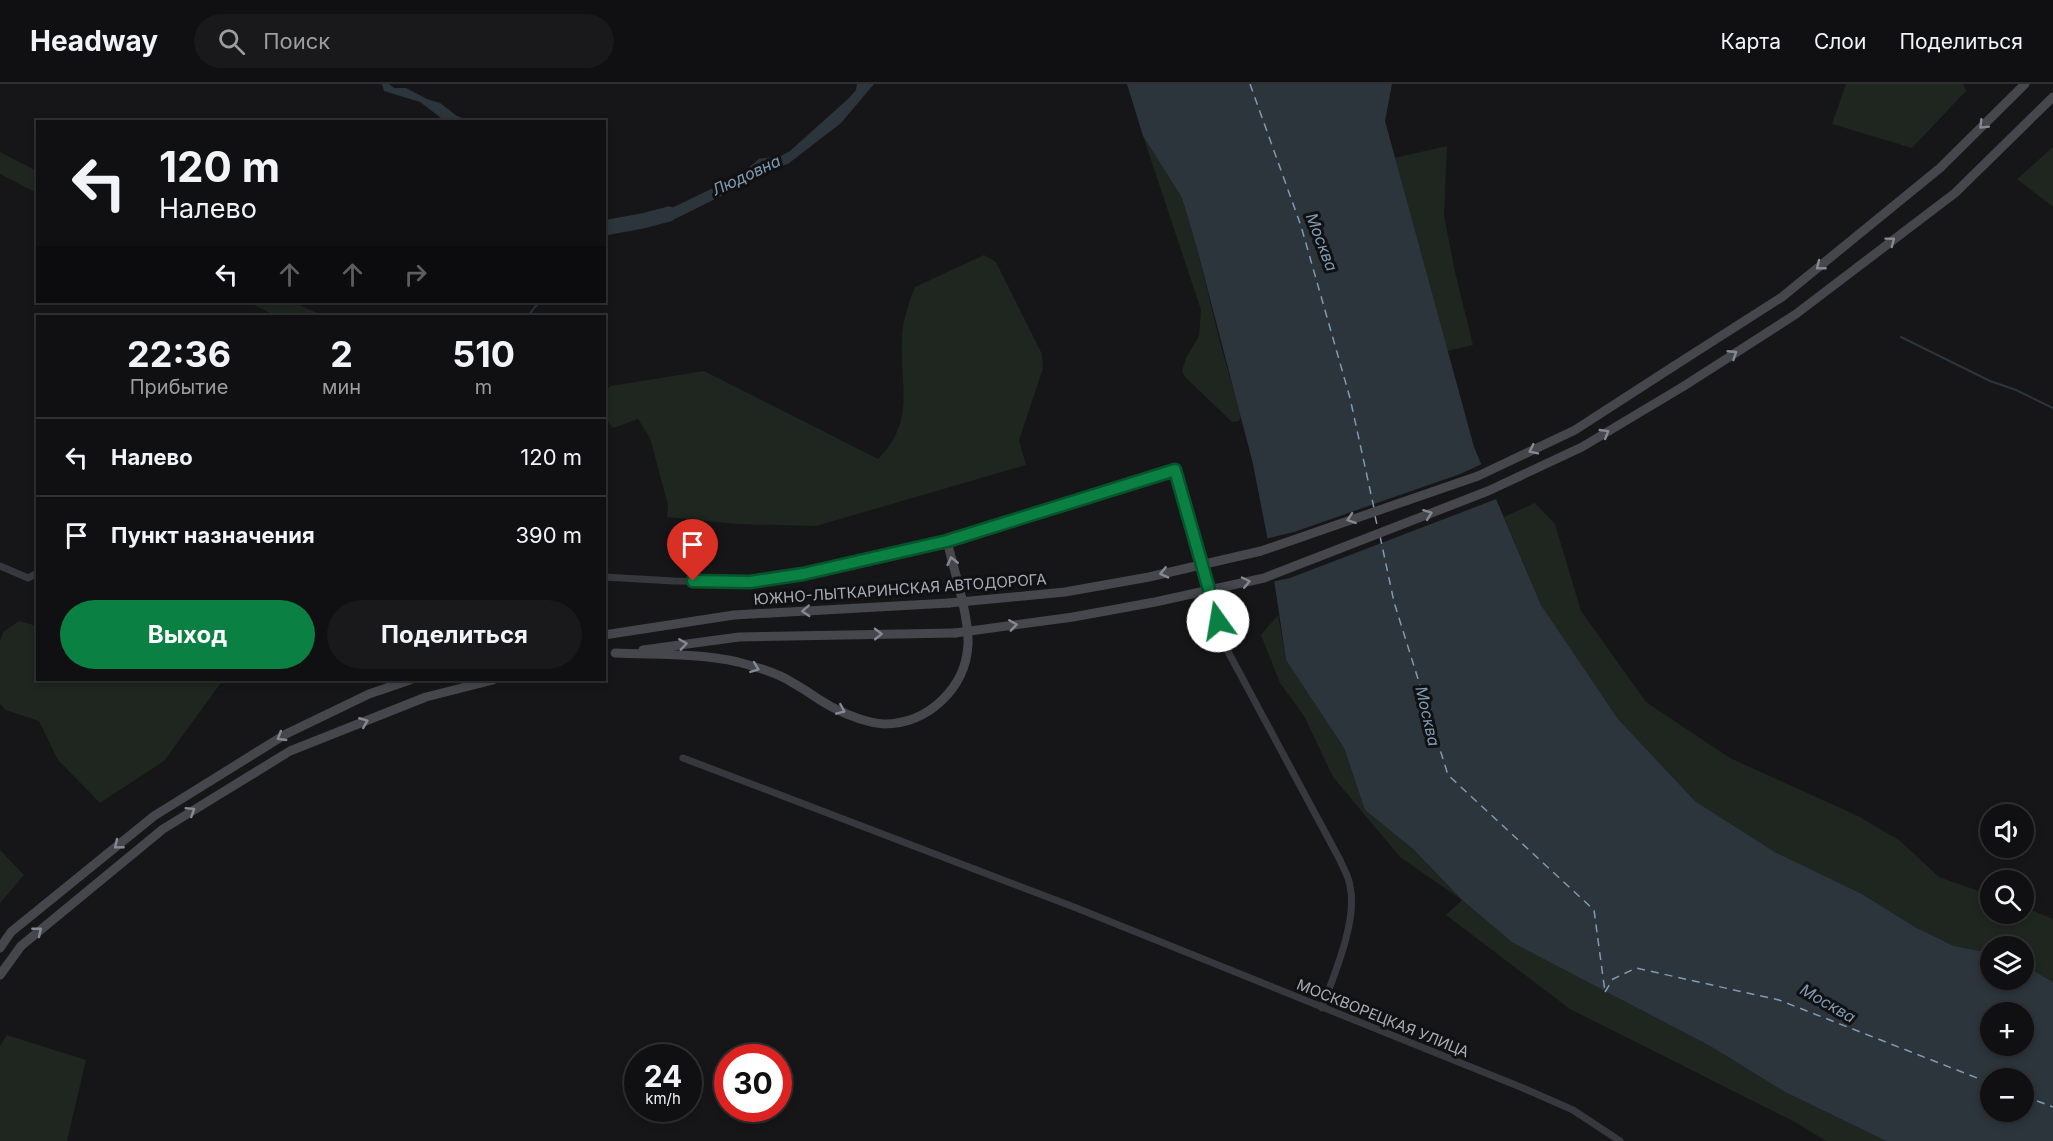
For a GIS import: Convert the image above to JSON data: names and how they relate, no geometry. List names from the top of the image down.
{
  "streets": {
    "main road": ["ЮЖНО-ЛЫТКАРИНСКАЯ АВТОДОРОГА"],
    "street": ["МОСКВОРЕЦКАЯ УЛИЦА"]
  },
  "water": ["Людовна", "Москва"],
  "page": {
    "header": "Headway",
    "search": "Поиск",
    "nav": ["Карта", "Слои", "Поделиться"],
    "turn": ["120 m", "Налево"],
    "eta": [
      "22:36",
      "Прибытие",
      "2",
      "мин",
      "510",
      "m"
    ],
    "list": [
      {
        "name": "Налево",
        "value": "120 m"
      },
      {
        "name": "Пункт назначения",
        "value": "390 m"
      }
    ],
    "buttons": ["Выход", "Поделиться"],
    "map_buttons": ["+", "−"],
    "speed": "24 km/h",
    "limit": "30"
  }
}
